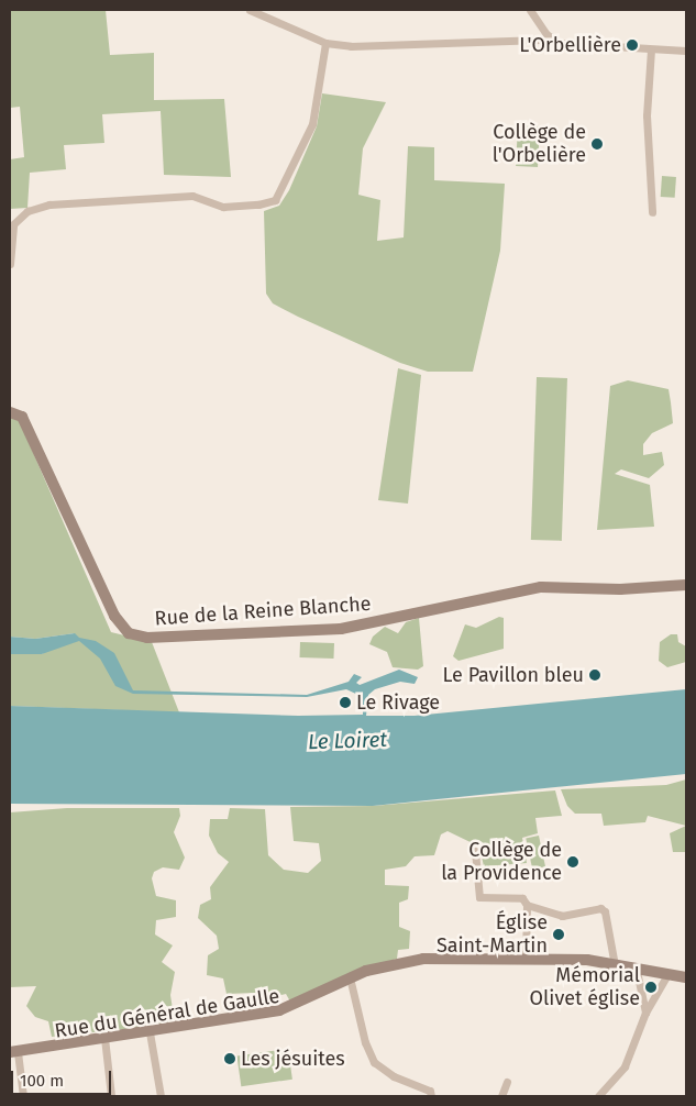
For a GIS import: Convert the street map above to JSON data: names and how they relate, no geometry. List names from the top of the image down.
{
  "streets": {
    "street": ["Rue de la Reine Blanche", "Rue du Général de Gaulle"]
  },
  "water": ["Le Loiret"],
  "places": [
    "L'Orbellière",
    "Collège de l'Orbelière",
    "Le Pavillon bleu",
    "Le Rivage",
    "Collège de la Providence",
    "Église Saint-Martin",
    "Mémorial Olivet église",
    "Les jésuites"
  ],
  "scale_bar": "100 m"
}
